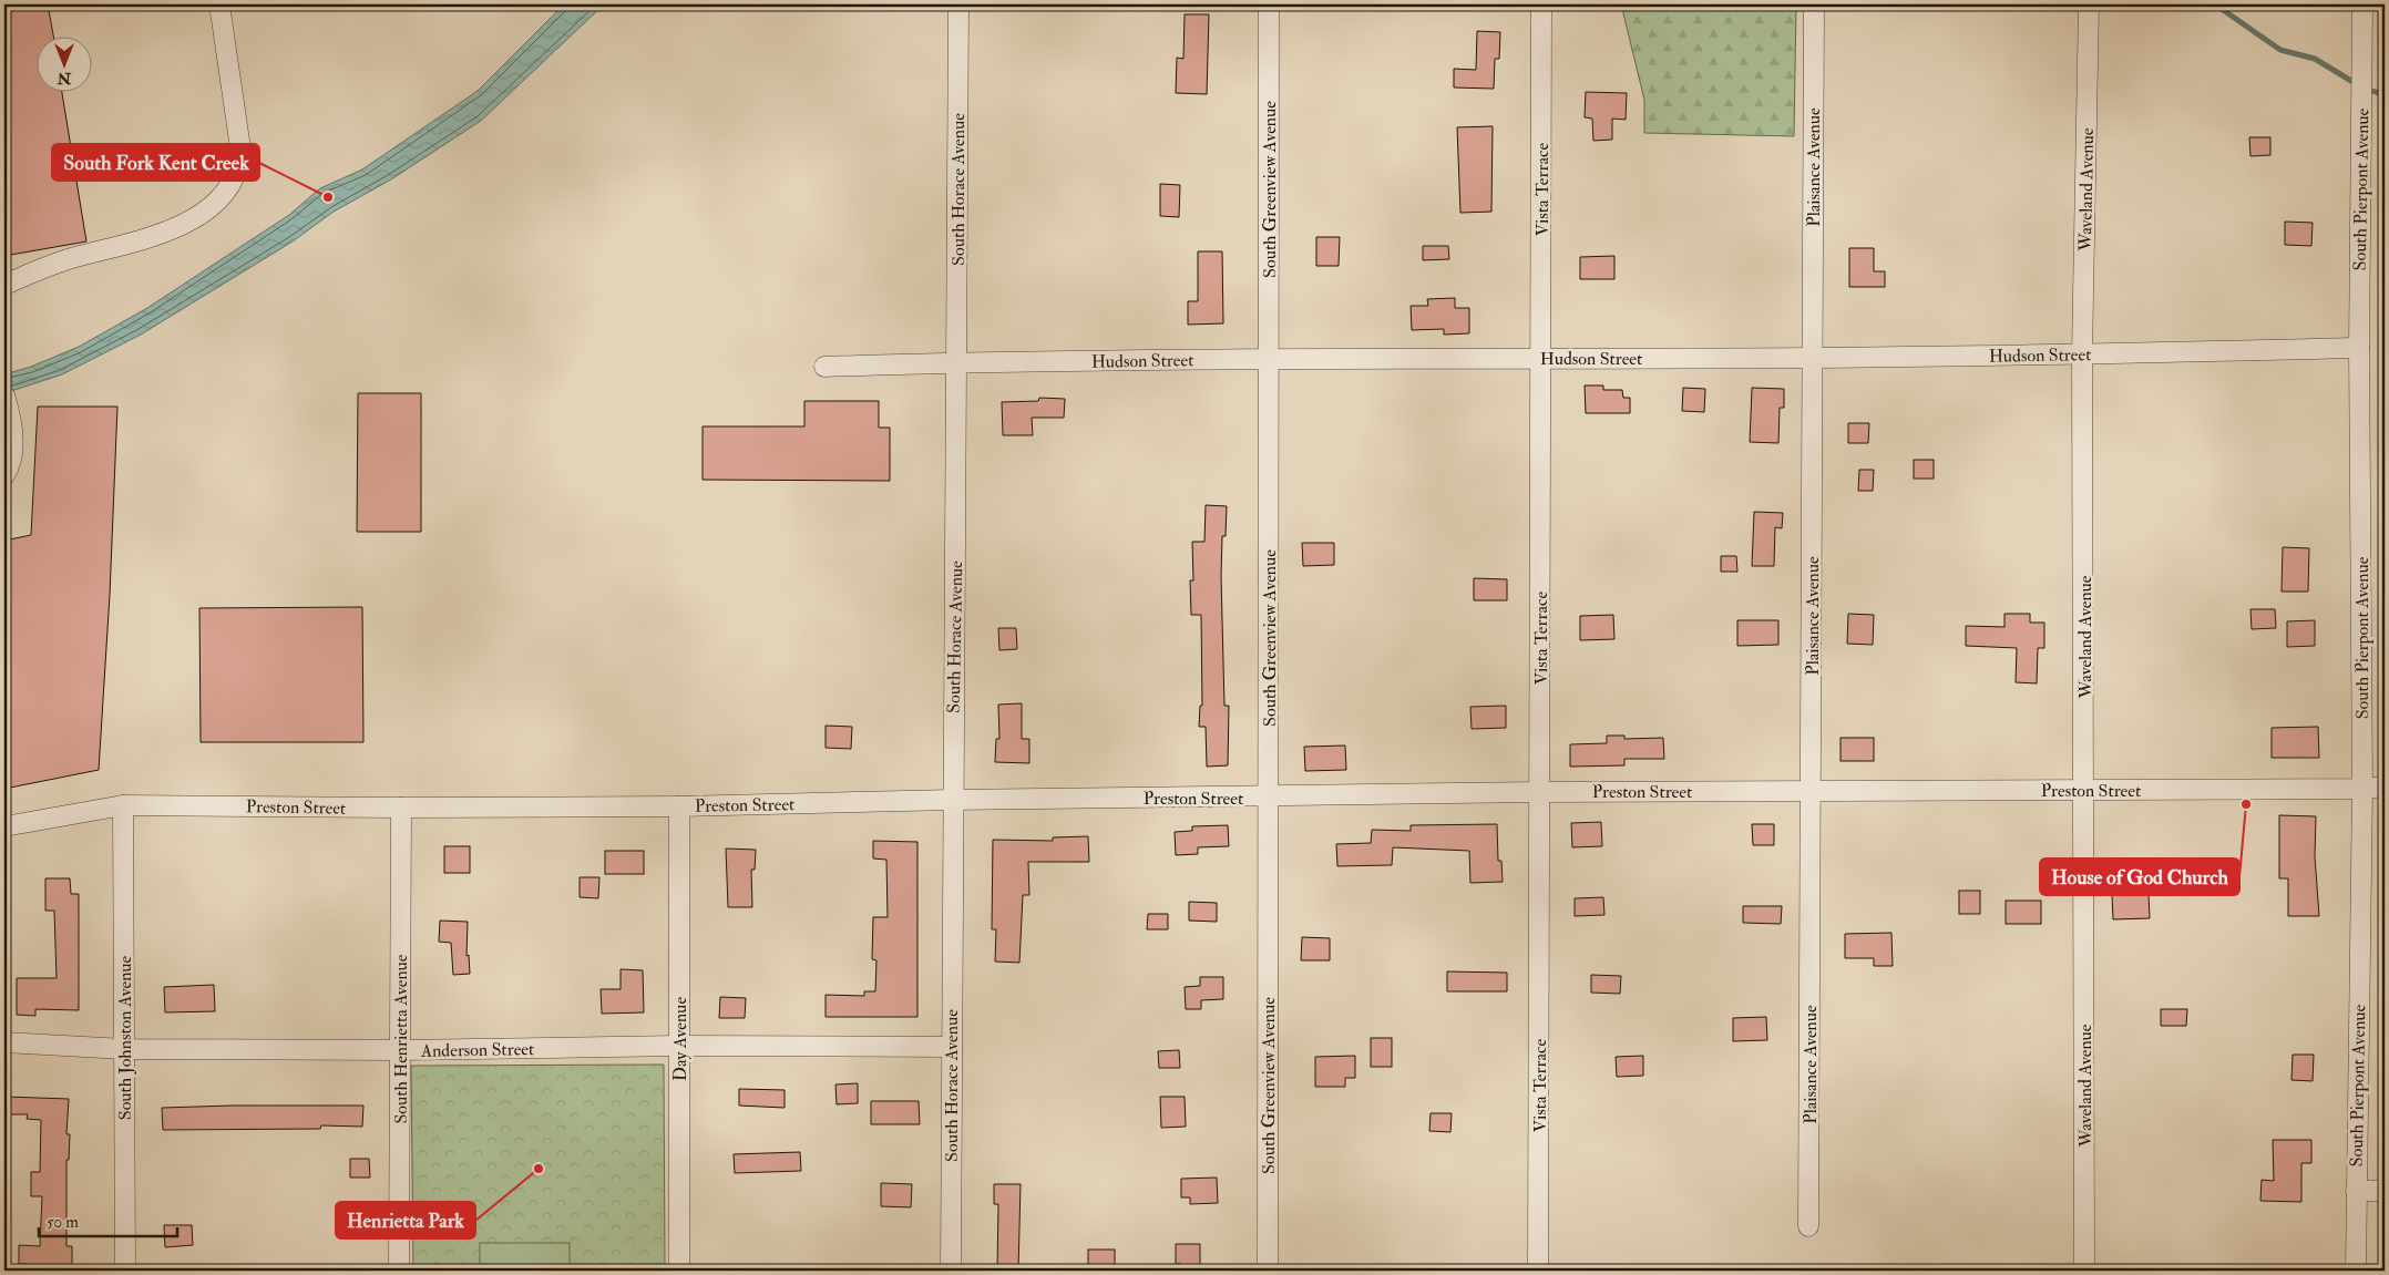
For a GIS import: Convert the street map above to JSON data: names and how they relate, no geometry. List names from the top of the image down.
{
  "streets": {
    "street": [
      "Plaisance Avenue",
      "South Horace Avenue",
      "South Greenview Avenue",
      "Vista Terrace",
      "Waveland Avenue",
      "South Pierpont Avenue",
      "Hudson Street",
      "Preston Street",
      "South Johnston Avenue",
      "South Henrietta Avenue",
      "Day Avenue",
      "Anderson Street"
    ]
  },
  "crossings": [
    ["Plaisance Avenue", "Hudson Street"],
    ["Plaisance Avenue", "Preston Street"],
    ["South Horace Avenue", "Hudson Street"],
    ["South Horace Avenue", "Preston Street"],
    ["South Horace Avenue", "Anderson Street"],
    ["South Greenview Avenue", "Hudson Street"],
    ["South Greenview Avenue", "Preston Street"],
    ["Vista Terrace", "Hudson Street"],
    ["Vista Terrace", "Preston Street"],
    ["Waveland Avenue", "Hudson Street"],
    ["Waveland Avenue", "Preston Street"],
    ["South Pierpont Avenue", "Hudson Street"],
    ["South Pierpont Avenue", "Preston Street"],
    ["Preston Street", "South Johnston Avenue"],
    ["Preston Street", "South Henrietta Avenue"],
    ["Preston Street", "Day Avenue"],
    ["South Johnston Avenue", "Anderson Street"],
    ["South Henrietta Avenue", "Anderson Street"],
    ["Day Avenue", "Anderson Street"]
  ],
  "places": ["South Fork Kent Creek", "House of God Church", "Henrietta Park"],
  "scale_bar": "50 m",
  "north": "bottom"
}
